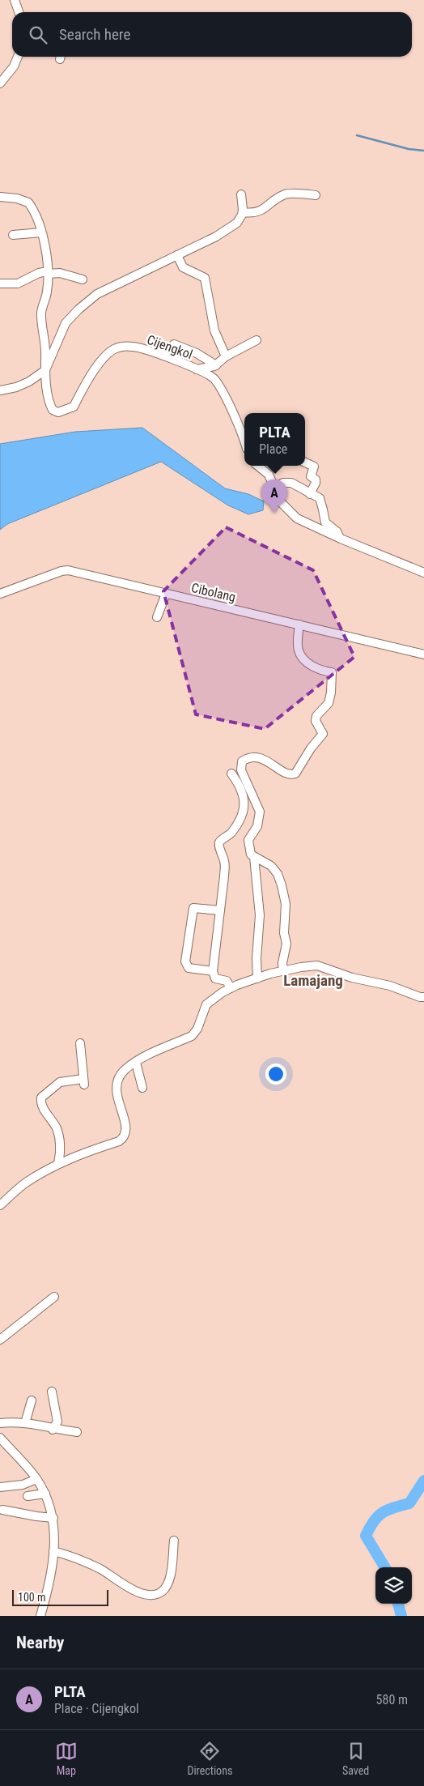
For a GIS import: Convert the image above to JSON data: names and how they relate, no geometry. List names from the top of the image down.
{
  "streets": {
    "street": ["Cijengkol", "Cibolang"]
  },
  "districts": ["Lamajang"],
  "scale_bar": "100 m",
  "page": {
    "search": "Search here",
    "popup": ["PLTA", "Place"],
    "pins": "A",
    "scale": "100 m",
    "heading": "Nearby",
    "list": [
      {
        "mark": "A",
        "name": "PLTA",
        "note": "Place · Cijengkol",
        "value": "580 m"
      }
    ],
    "nav": ["Map", "Directions", "Saved"]
  }
}
